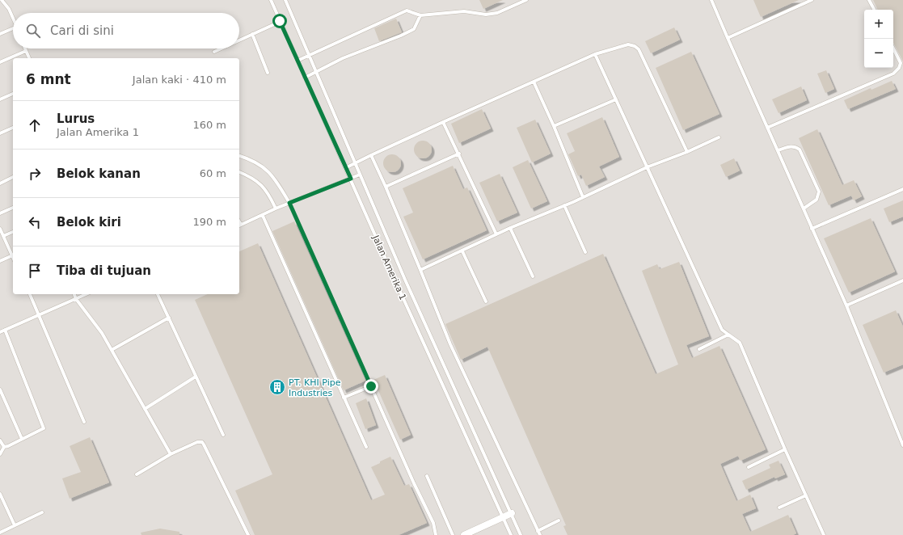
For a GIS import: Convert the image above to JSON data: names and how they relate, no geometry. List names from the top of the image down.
{
  "streets": {
    "lane": ["Jalan Amerika 1"]
  },
  "places": {
    "building": ["PT. KHI Pipe Industries"]
  },
  "page": {
    "map_buttons": ["+", "−"],
    "search": "Cari di sini",
    "heading": ["6 mnt", "Jalan kaki · 410 m"],
    "list": [
      ["Lurus", "Jalan Amerika 1", "160 m"],
      ["Belok kanan", "60 m"],
      ["Belok kiri", "190 m"],
      "Tiba di tujuan"
    ]
  }
}
